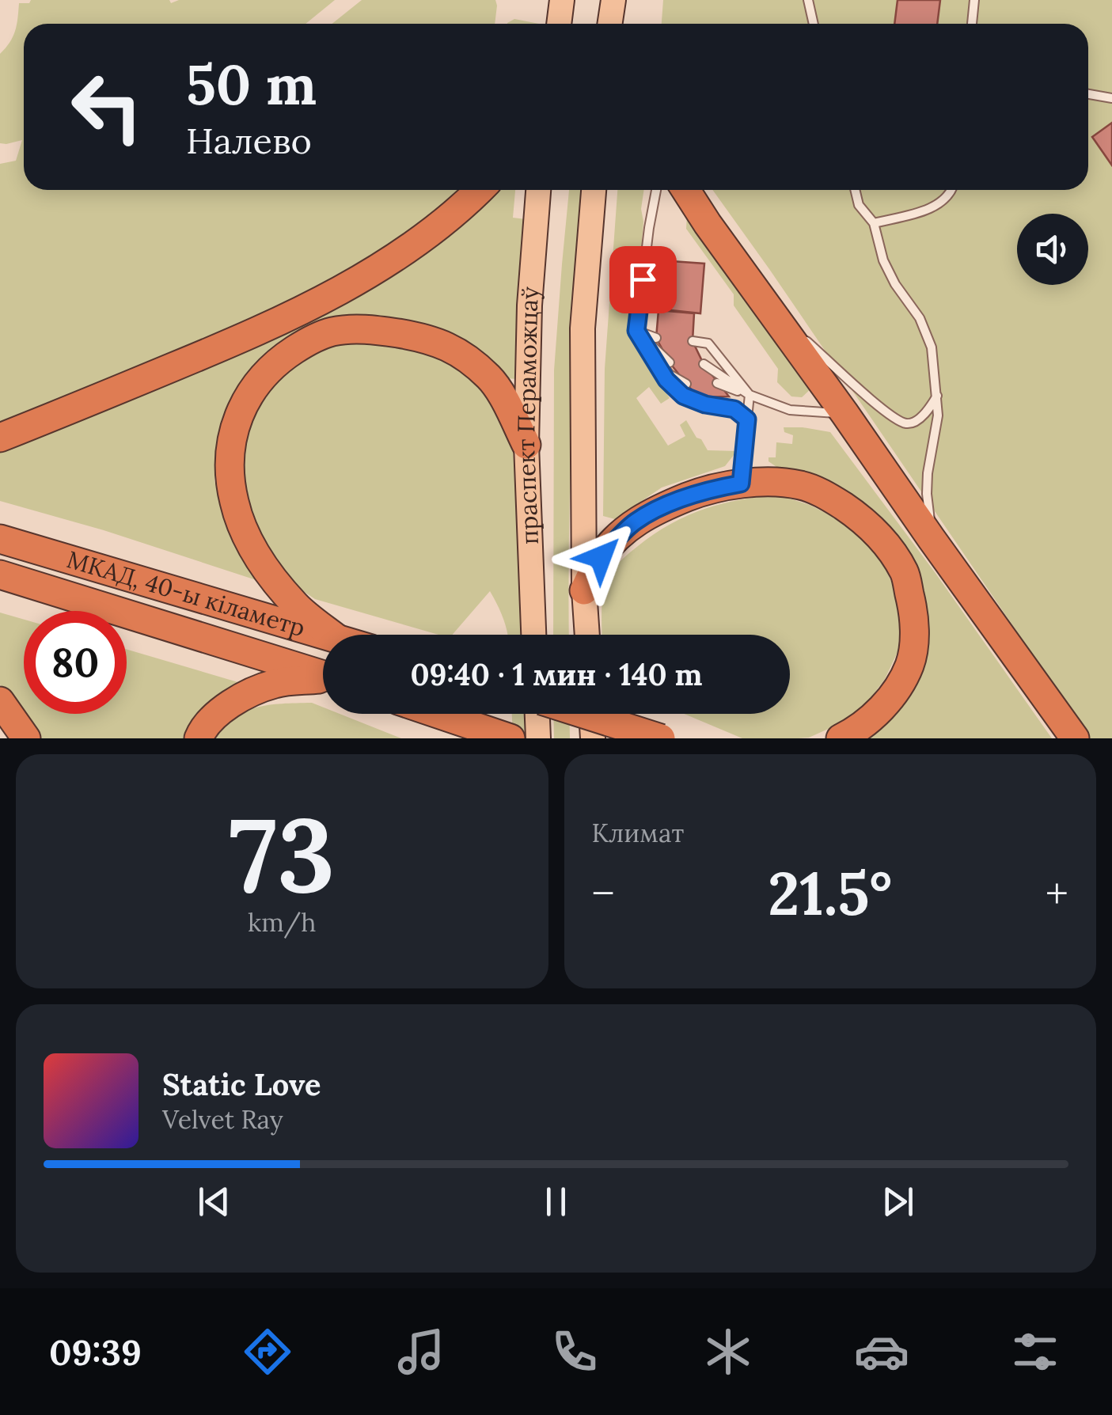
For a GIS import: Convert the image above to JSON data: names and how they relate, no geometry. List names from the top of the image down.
{
  "streets": {
    "highway": ["МКАД, 40-ы кіламетр"],
    "main road": ["праспект Пераможцаў"]
  },
  "page": {
    "turn": ["50 m", "Налево"],
    "limit": "80",
    "trip": "09:40 · 1 мин · 140 m",
    "tile": [
      ["73", "km/h"],
      "Климат"
    ],
    "heat": ["−", "21.5°", "+"],
    "song": ["Static Love", "Velvet Ray"],
    "tabs": "09:39"
  }
}
